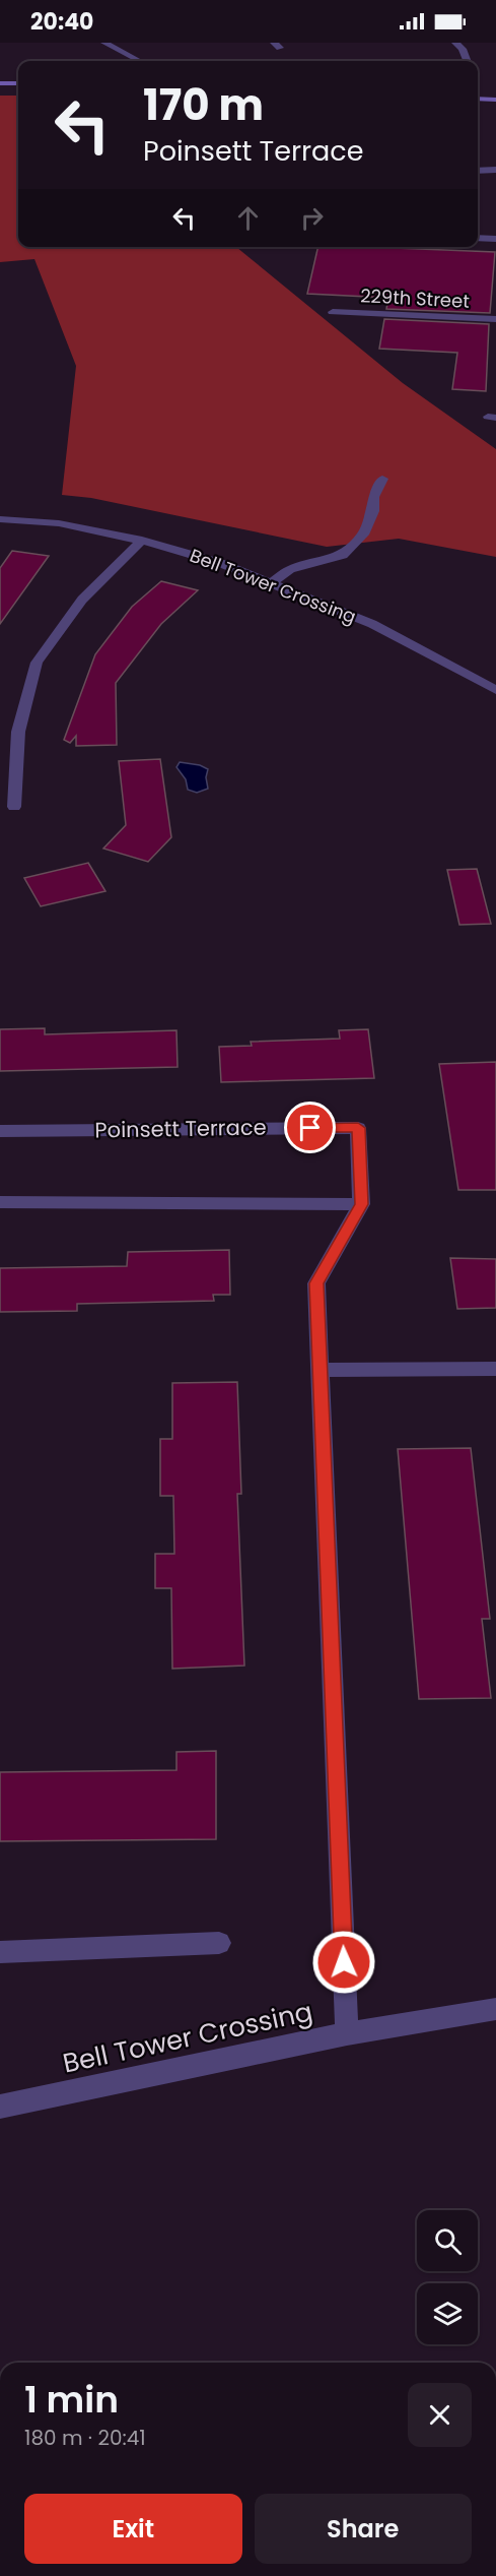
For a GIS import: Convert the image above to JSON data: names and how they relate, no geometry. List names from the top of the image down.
{
  "streets": {
    "street": ["229th Street", "Bell Tower Crossing", "Poinsett Terrace"]
  },
  "page": {
    "status": "20:40",
    "turn": ["170 m", "Poinsett Terrace"],
    "heading": ["1 min", "180 m · 20:41"],
    "buttons": ["Exit", "Share"]
  }
}
